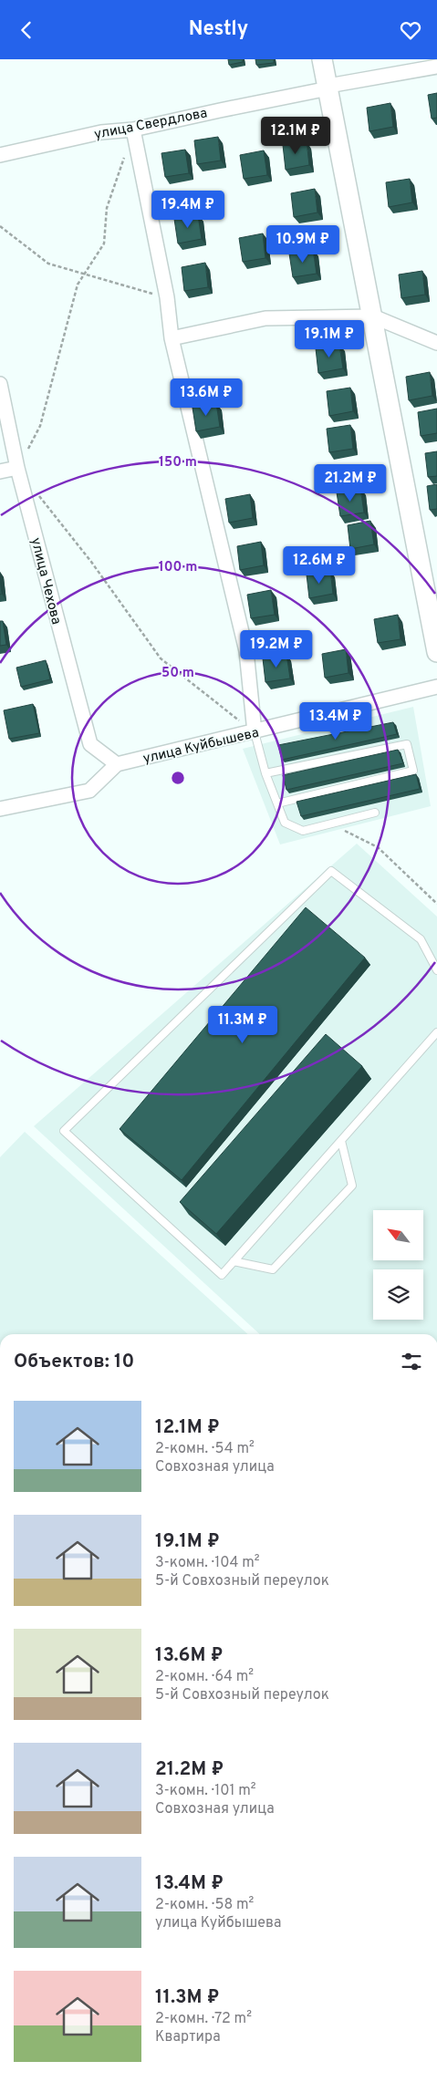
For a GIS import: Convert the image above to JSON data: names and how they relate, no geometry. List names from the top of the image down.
{
  "streets": {
    "street": ["улица Свердлова", "улица Чехова", "улица Куйбышева"]
  },
  "crossings": [
    ["улица Чехова", "улица Куйбышева"]
  ],
  "north": "top left",
  "page": {
    "header": "Nestly",
    "price": [
      "12.1M ₽",
      "19.4M ₽",
      "10.9M ₽",
      "19.1M ₽",
      "13.6M ₽",
      "21.2M ₽",
      "12.6M ₽",
      "19.2M ₽",
      "13.4M ₽",
      "11.3M ₽"
    ],
    "heading": "Объектов: 10",
    "list": [
      {
        "name": "12.1M ₽",
        "note": "2-комн. · 54 m² · Совхозная улица"
      },
      {
        "name": "19.1M ₽",
        "note": "3-комн. · 104 m² · 5-й Совхозный переулок"
      },
      {
        "name": "13.6M ₽",
        "note": "2-комн. · 64 m² · 5-й Совхозный переулок"
      },
      {
        "name": "21.2M ₽",
        "note": "3-комн. · 101 m² · Совхозная улица"
      },
      {
        "name": "13.4M ₽",
        "note": "2-комн. · 58 m² · улица Куйбышева"
      },
      {
        "name": "11.3M ₽",
        "note": "2-комн. · 72 m² · Квартира"
      }
    ]
  },
  "rings": ["150 m", "100 m", "50 m"]
}
